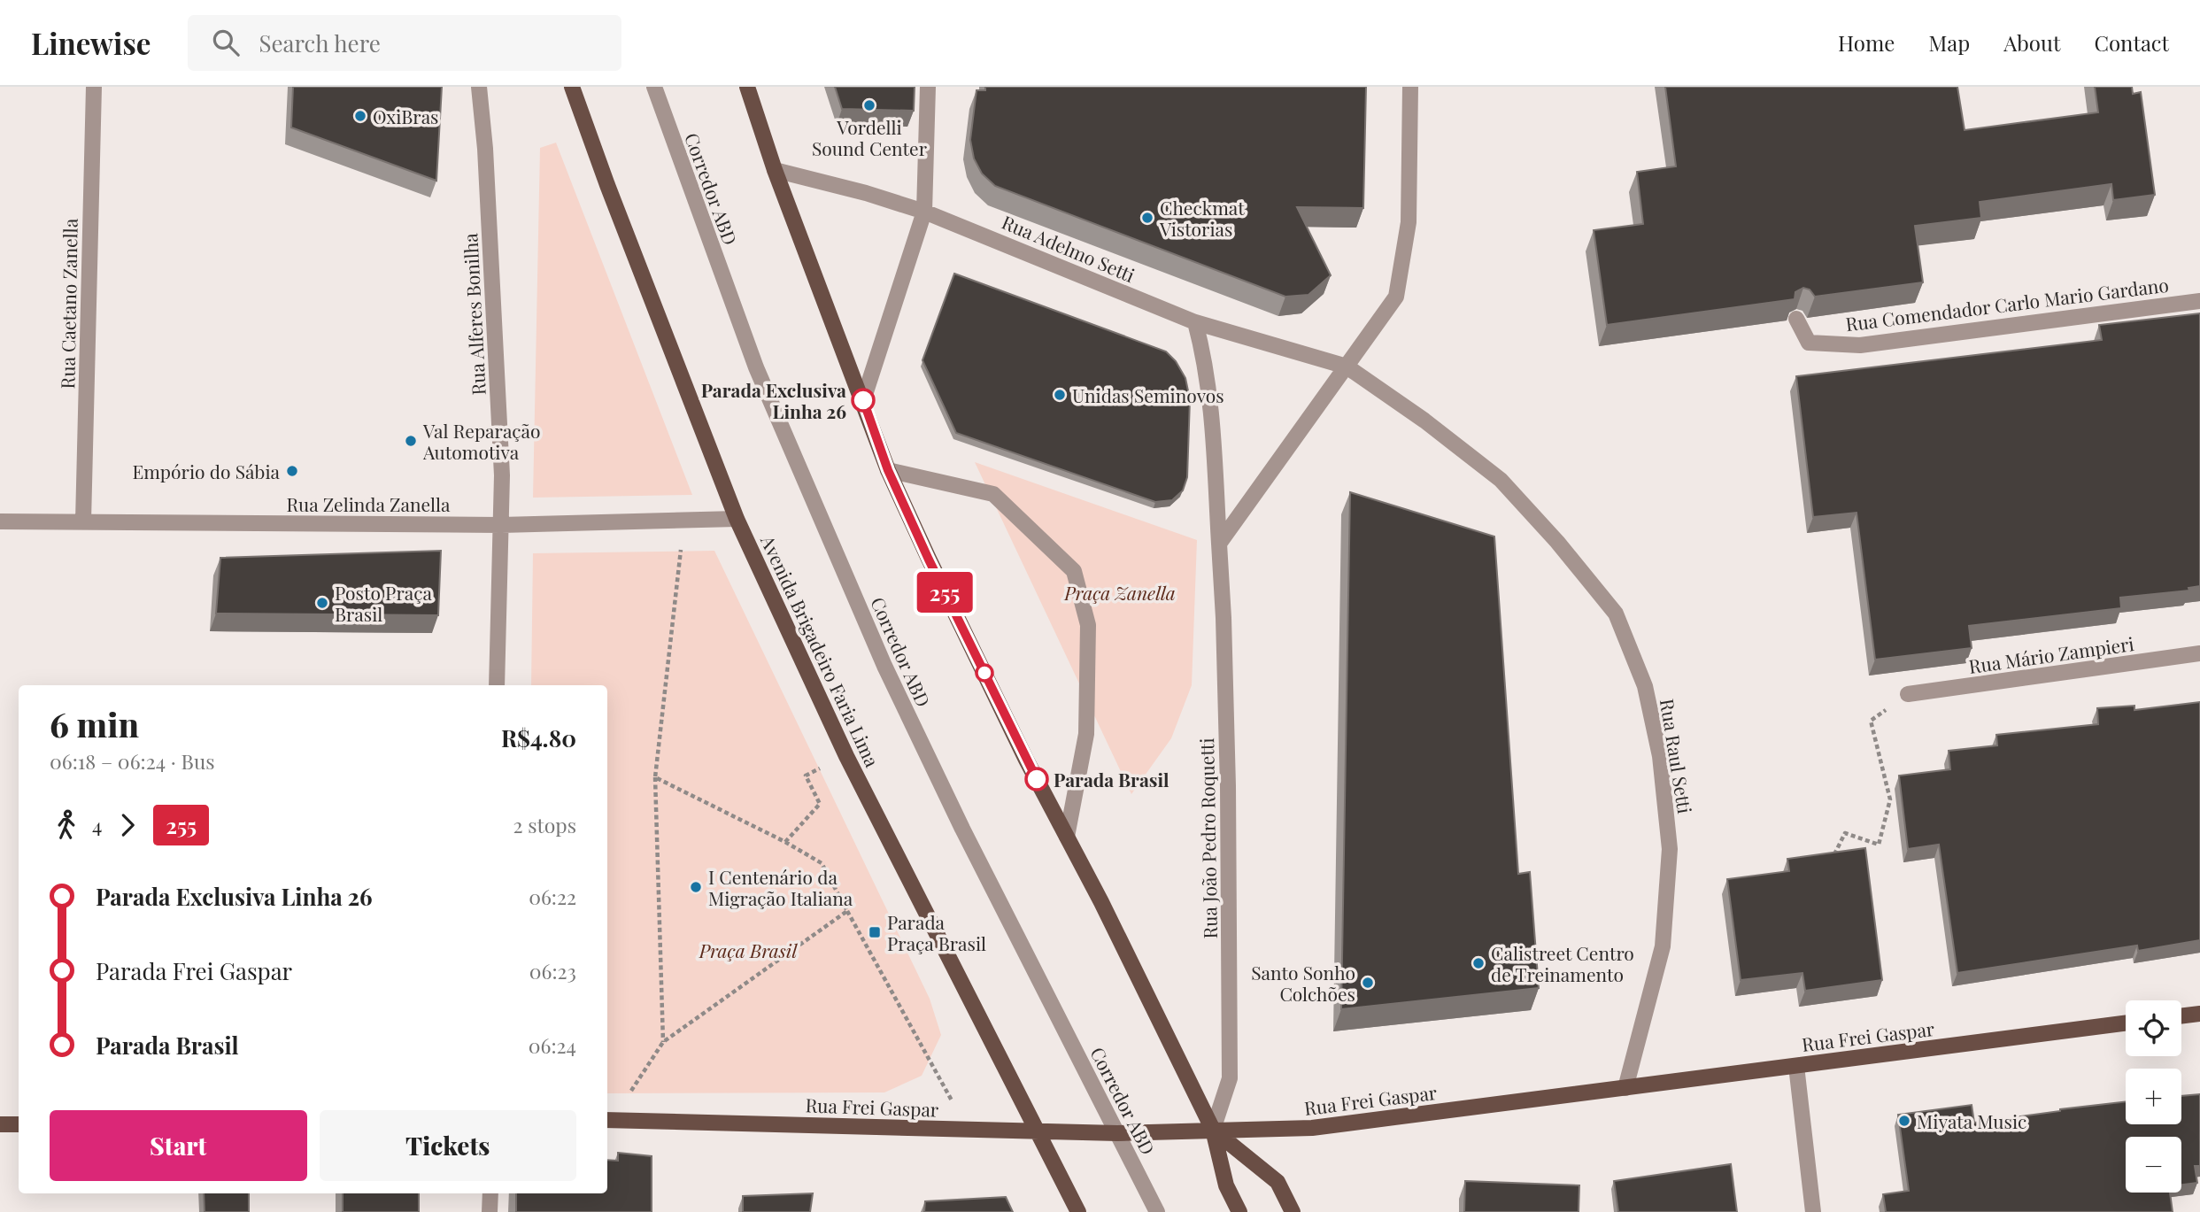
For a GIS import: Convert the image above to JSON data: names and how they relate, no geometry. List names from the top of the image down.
{
  "streets": {
    "main road": ["Avenida Brigadeiro Faria Lima", "Rua Frei Gaspar"],
    "street": [
      "Corredor ABD",
      "Rua Adelmo Setti",
      "Rua Caetano Zanella",
      "Rua Comendador Carlo Mario Gardano",
      "Rua Alferes Bonilha",
      "Rua Zelinda Zanella",
      "Rua Mário Zampieri",
      "Rua Raul Setti",
      "Rua João Pedro Roquetti"
    ]
  },
  "crossings": [
    ["Corredor ABD", "Rua Frei Gaspar"],
    ["Rua Adelmo Setti", "Rua Raul Setti"],
    ["Rua Adelmo Setti", "Rua João Pedro Roquetti"],
    ["Rua Caetano Zanella", "Rua Zelinda Zanella"],
    ["Rua Alferes Bonilha", "Rua Zelinda Zanella"],
    ["Rua Zelinda Zanella", "Avenida Brigadeiro Faria Lima"],
    ["Avenida Brigadeiro Faria Lima", "Rua Frei Gaspar"],
    ["Rua Raul Setti", "Rua Frei Gaspar"],
    ["Rua João Pedro Roquetti", "Rua Frei Gaspar"]
  ],
  "parks": ["Praça Zanella", "Praça Brasil"],
  "places": {
    "other": [
      "Vordelli Sound Center",
      "OxiBras",
      "Checkmat Vistorias",
      "Unidas Seminovos",
      "Parada Exclusiva Linha 26",
      "Val Reparação Automotiva",
      "Empório do Sábia",
      "Posto Praça Brasil",
      "Parada Brasil",
      "I Centenário da Migração Italiana",
      "Calistreet Centro de Treinamento",
      "Santo Sonho Colchões",
      "Miyata Music"
    ],
    "transit": ["Parada Praça Brasil"]
  },
  "lines": ["bus line 255"],
  "page": {
    "header": "Linewise",
    "search": "Search here",
    "nav": [
      "Home",
      "Map",
      "About",
      "Contact"
    ],
    "on_map": "255",
    "heading": ["6 min", "06:18 – 06:24 · Bus", "R$4.80"],
    "legs": ["4", "255", "2 stops"],
    "list": [
      {
        "name": "Parada Exclusiva Linha 26",
        "value": "06:22"
      },
      {
        "name": "Parada Frei Gaspar",
        "value": "06:23"
      },
      {
        "name": "Parada Brasil",
        "value": "06:24"
      }
    ],
    "map_buttons": ["+", "−"],
    "buttons": ["Start", "Tickets"]
  }
}
